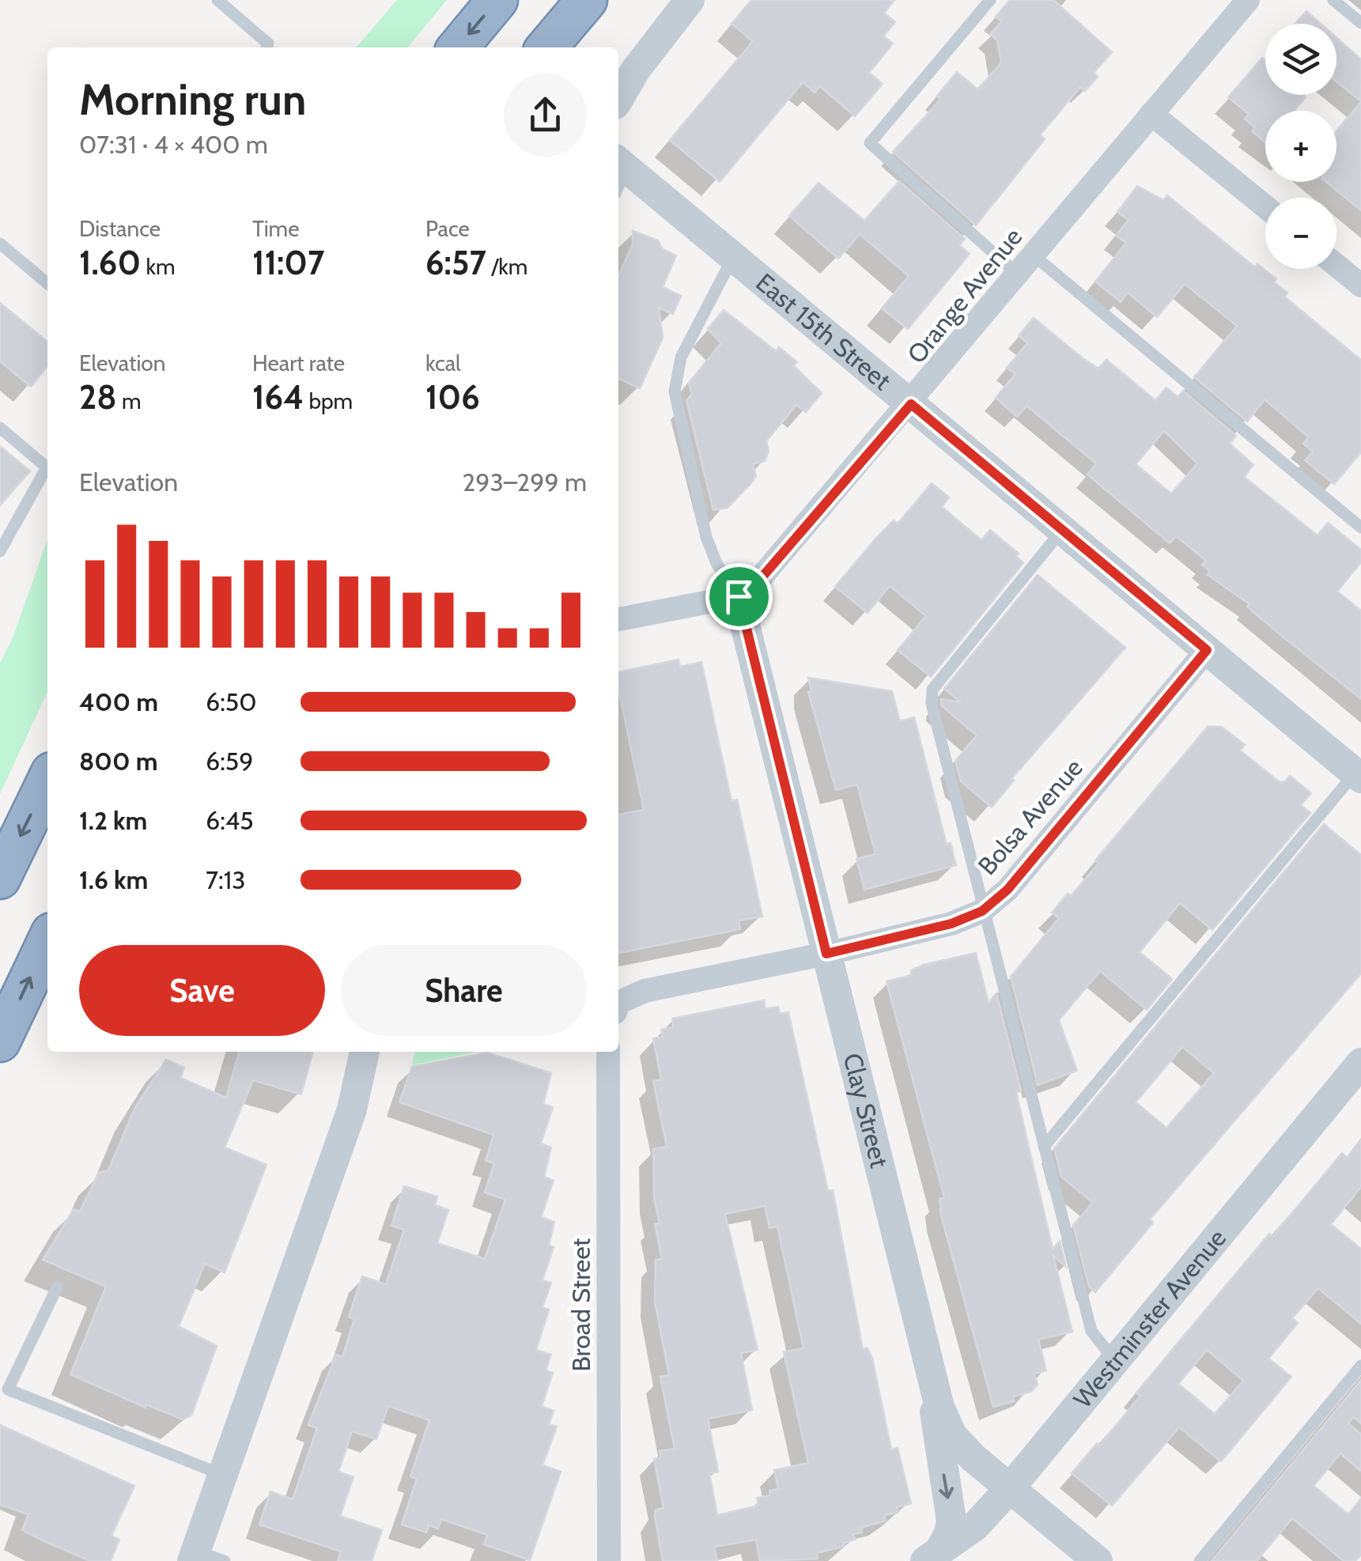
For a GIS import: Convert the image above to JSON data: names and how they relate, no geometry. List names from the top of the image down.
{
  "streets": {
    "street": [
      "Orange Avenue",
      "East 15th Street",
      "Bolsa Avenue",
      "Clay Street",
      "Broad Street",
      "Westminster Avenue"
    ]
  },
  "crossings": [
    ["Orange Avenue", "East 15th Street"],
    ["Orange Avenue", "Clay Street"],
    ["East 15th Street", "Bolsa Avenue"],
    ["Bolsa Avenue", "Clay Street"],
    ["Clay Street", "Westminster Avenue"]
  ],
  "page": {
    "map_buttons": ["+", "−"],
    "heading": ["Morning run", "07:31 · 4 × 400 m"],
    "stats": [
      ["Distance", "1.60 km"],
      ["Time", "11:07"],
      ["Pace", "6:57 /km"],
      ["Elevation", "28 m"],
      ["Heart rate", "164 bpm"],
      ["kcal", "106"]
    ],
    "chart": ["Elevation", "293–299 m"],
    "list": [
      {
        "name": "400 m",
        "note": "6:50"
      },
      {
        "name": "800 m",
        "note": "6:59"
      },
      {
        "name": "1.2 km",
        "note": "6:45"
      },
      {
        "name": "1.6 km",
        "note": "7:13"
      }
    ],
    "buttons": ["Save", "Share"]
  }
}
